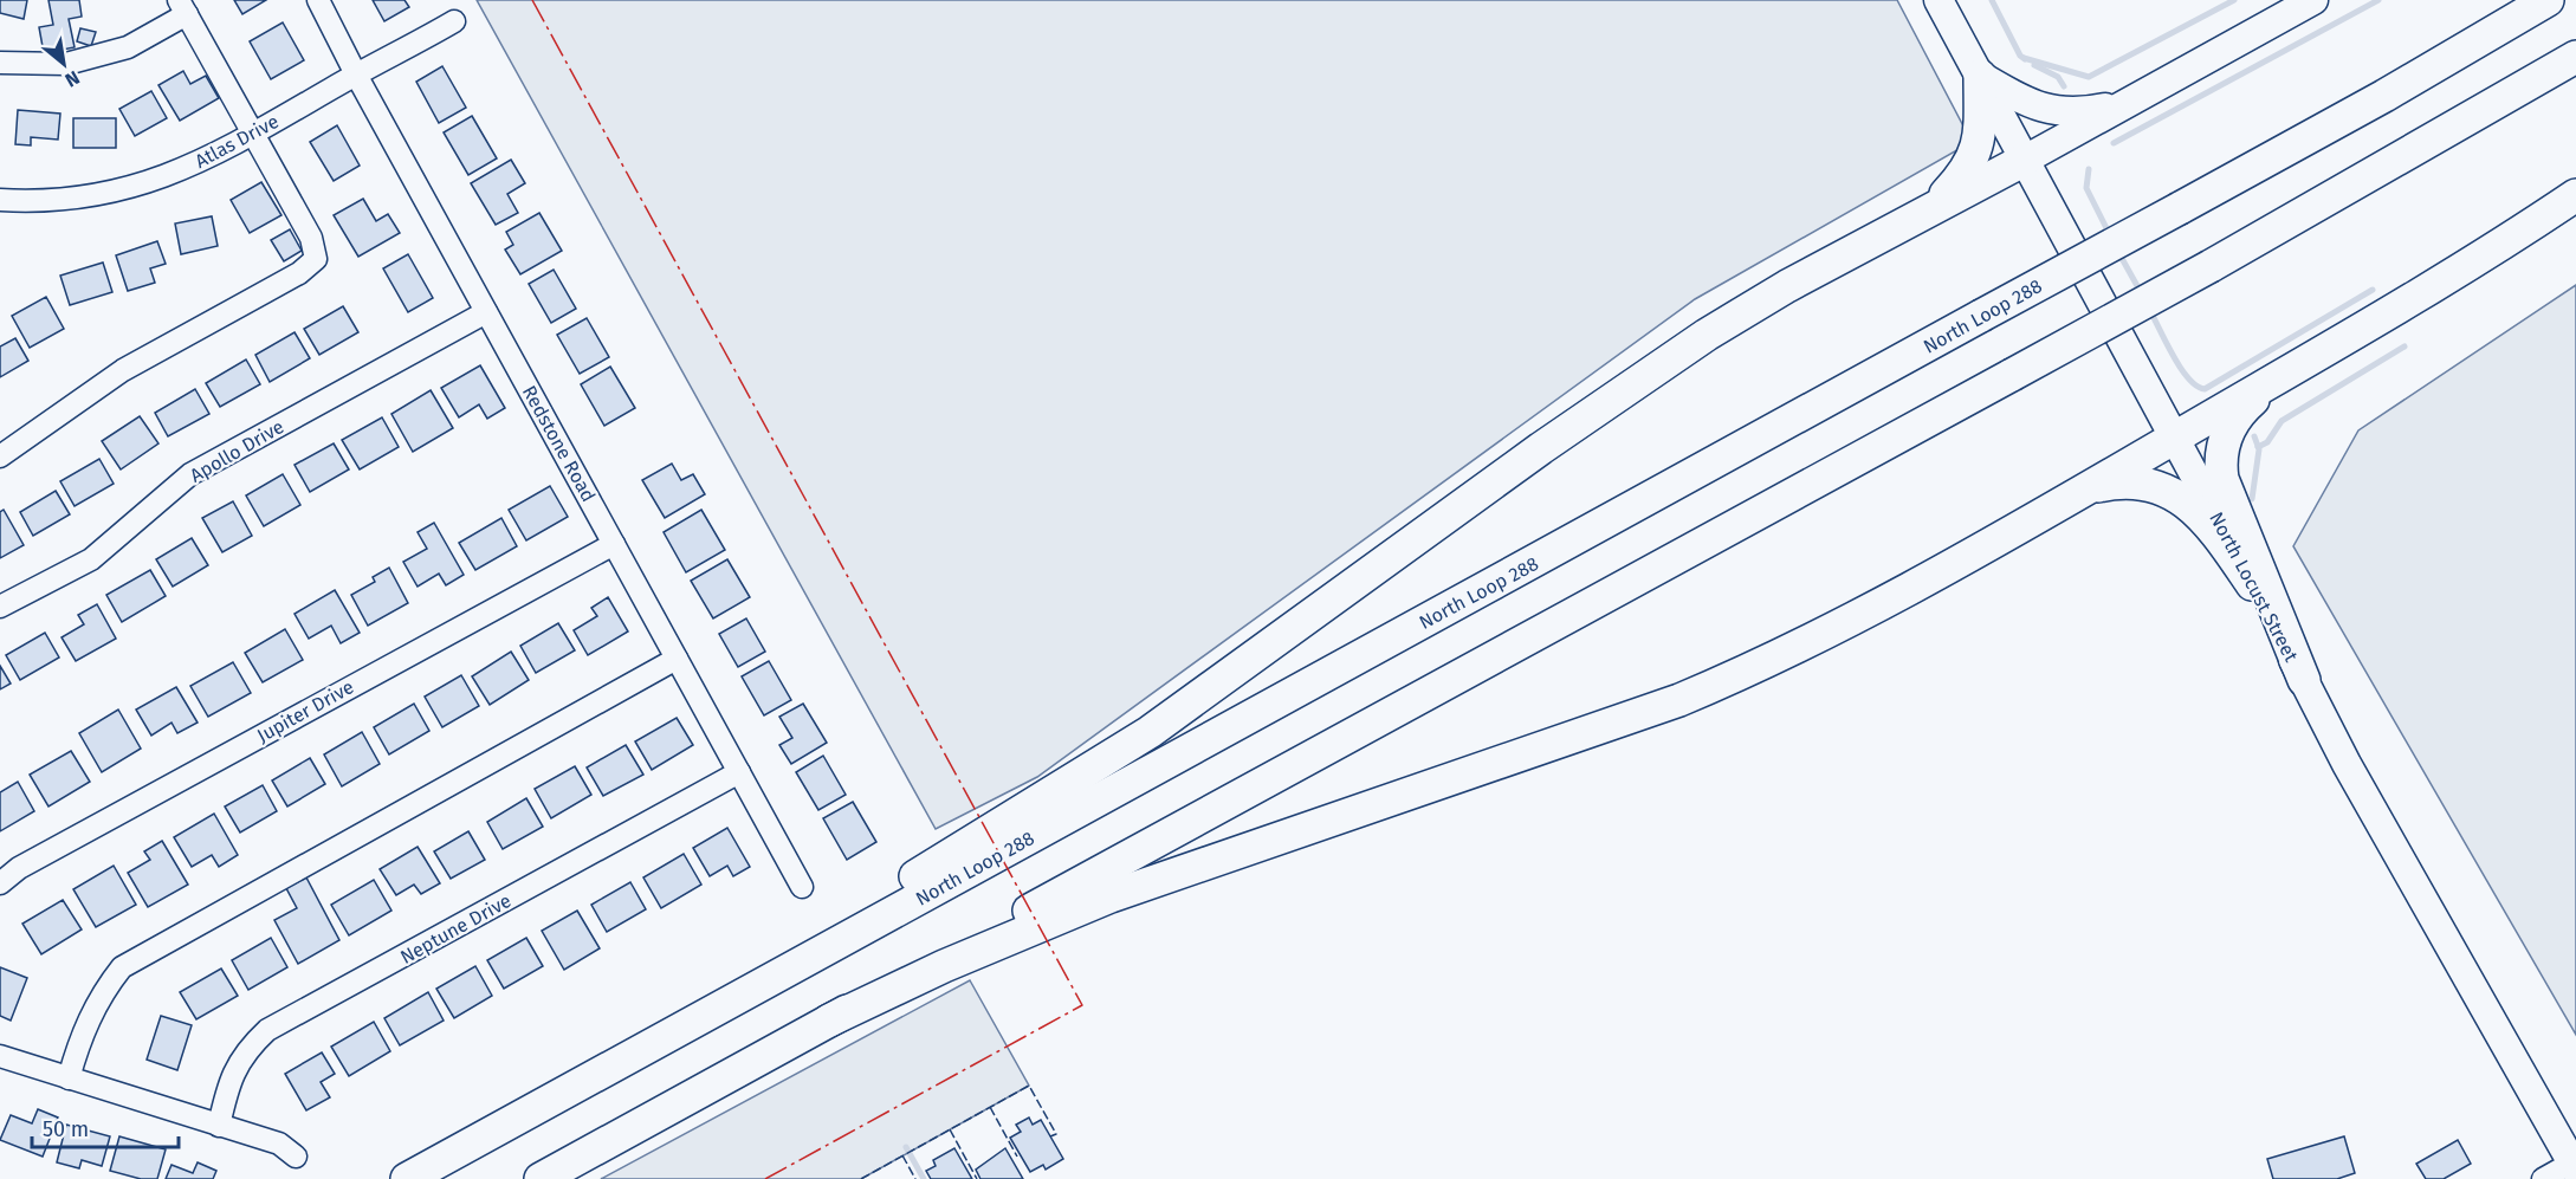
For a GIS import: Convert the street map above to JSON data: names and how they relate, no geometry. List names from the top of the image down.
{
  "streets": {
    "highway": ["North Loop 288"],
    "main road": ["North Locust Street"],
    "street": [
      "Atlas Drive",
      "Redstone Road",
      "Apollo Drive",
      "Jupiter Drive",
      "Neptune Drive"
    ]
  },
  "crossings": [
    ["Atlas Drive", "Redstone Road"],
    ["Redstone Road", "Apollo Drive"],
    ["Redstone Road", "Jupiter Drive"],
    ["Redstone Road", "Neptune Drive"]
  ],
  "scale_bar": "50 m",
  "north": "bottom right"
}
